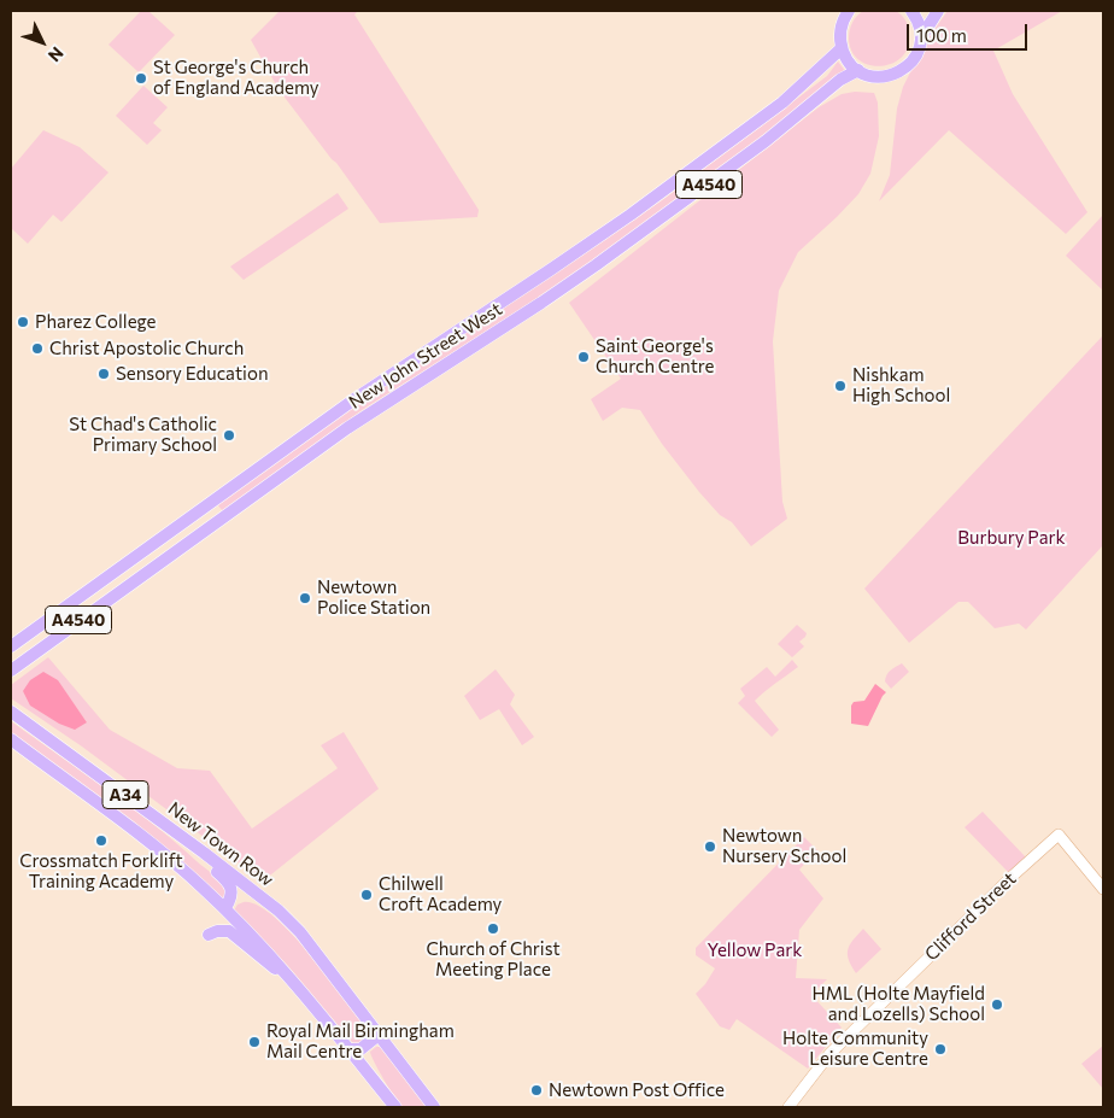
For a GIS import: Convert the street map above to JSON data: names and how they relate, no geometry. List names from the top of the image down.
{
  "streets": {
    "highway": [
      "A4540",
      "New John Street West",
      "A34",
      "New Town Row"
    ],
    "main road": ["Clifford Street"]
  },
  "crossings": [
    ["A34", "New Town Row"]
  ],
  "parks": ["Burbury Park", "Yellow Park"],
  "places": [
    "St George's Church of England Academy",
    "Pharez College",
    "Christ Apostolic Church",
    "Saint George's Church Centre",
    "Sensory Education",
    "Nishkam High School",
    "St Chad's Catholic Primary School",
    "Newtown Police Station",
    "Crossmatch Forklift Training Academy",
    "Newtown Nursery School",
    "Chilwell Croft Academy",
    "Church of Christ Meeting Place",
    "HML (Holte Mayfield and Lozells) School",
    "Royal Mail Birmingham Mail Centre",
    "Holte Community Leisure Centre",
    "Newtown Post Office"
  ],
  "scale_bar": "100 m",
  "north": "bottom right"
}
